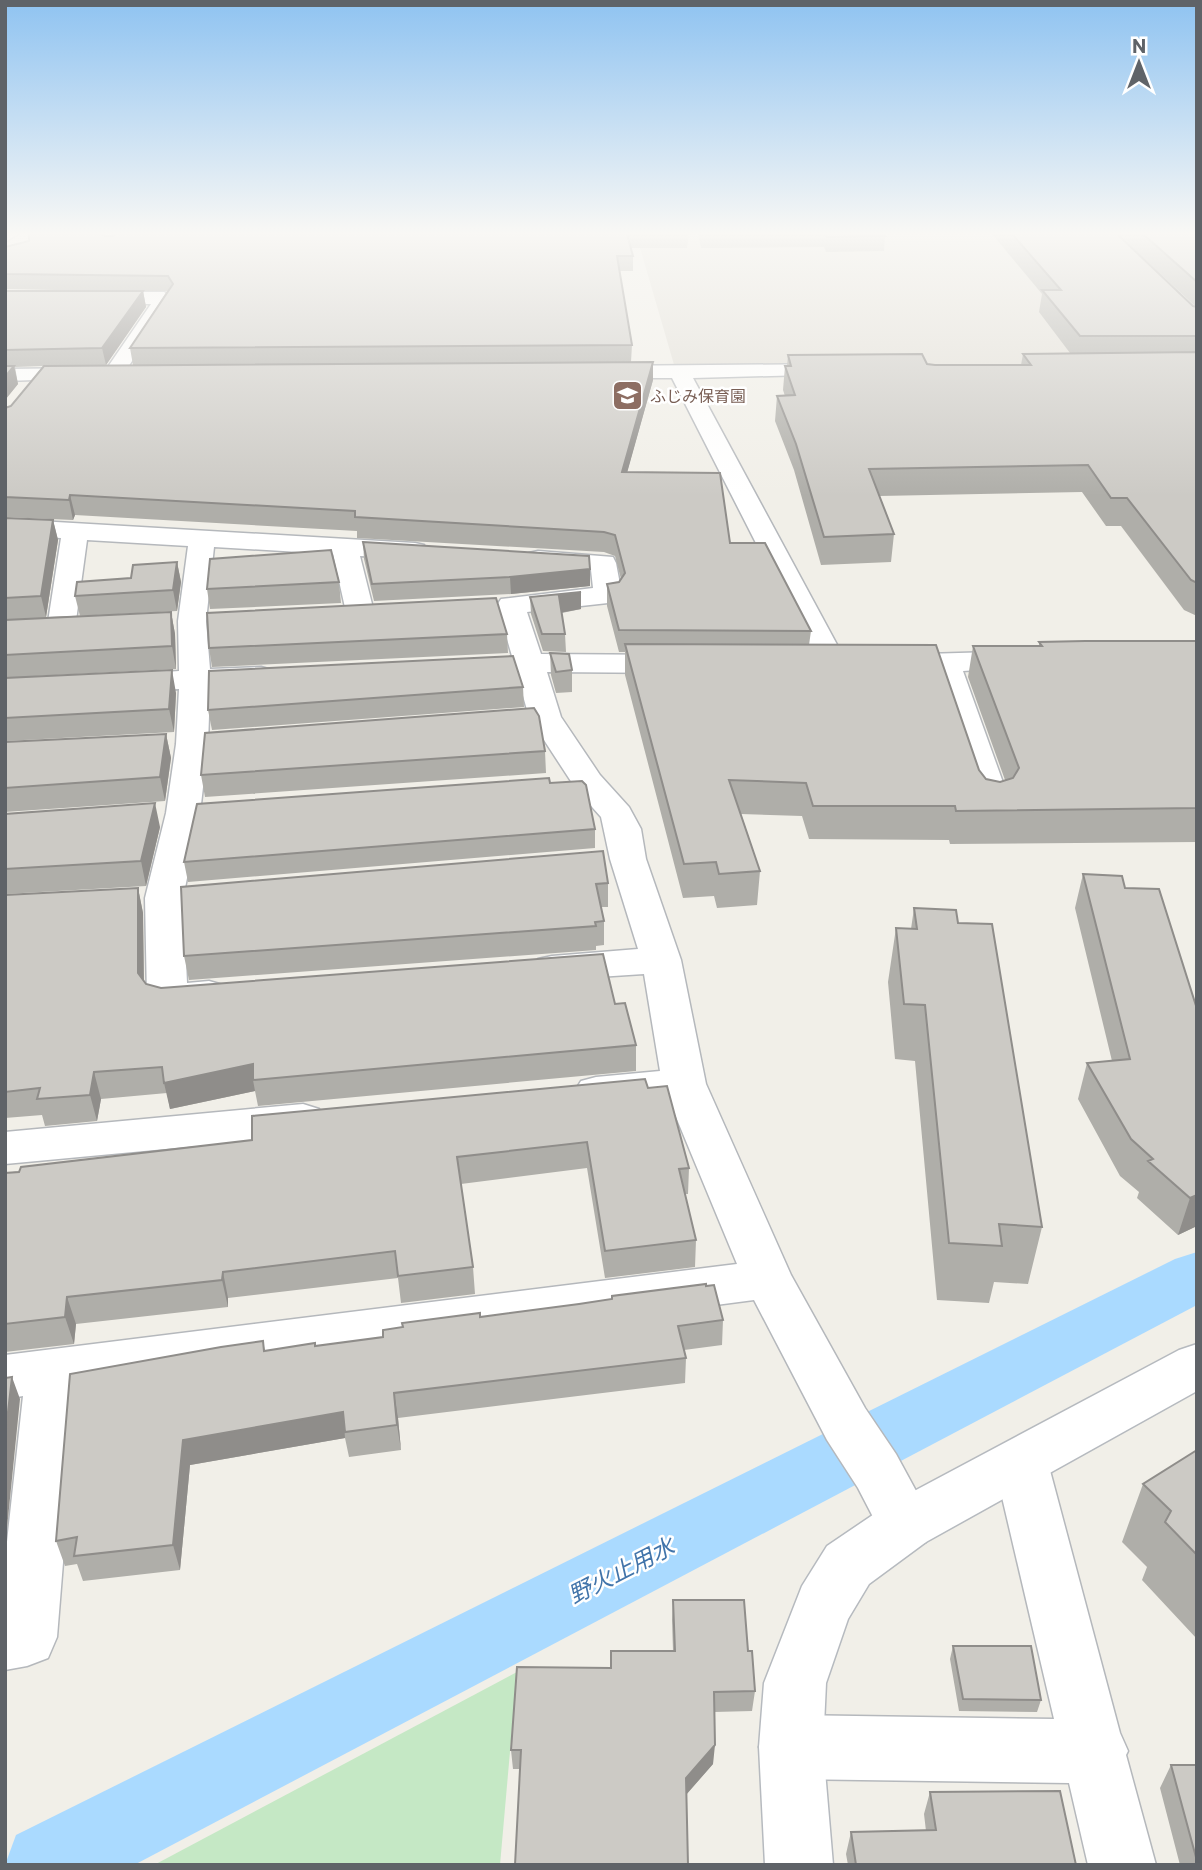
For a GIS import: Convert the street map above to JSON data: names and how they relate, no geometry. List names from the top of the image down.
{
  "water": ["野火止用水"],
  "places": {
    "school or university": ["ふじみ保育園"]
  },
  "north": "top"
}
